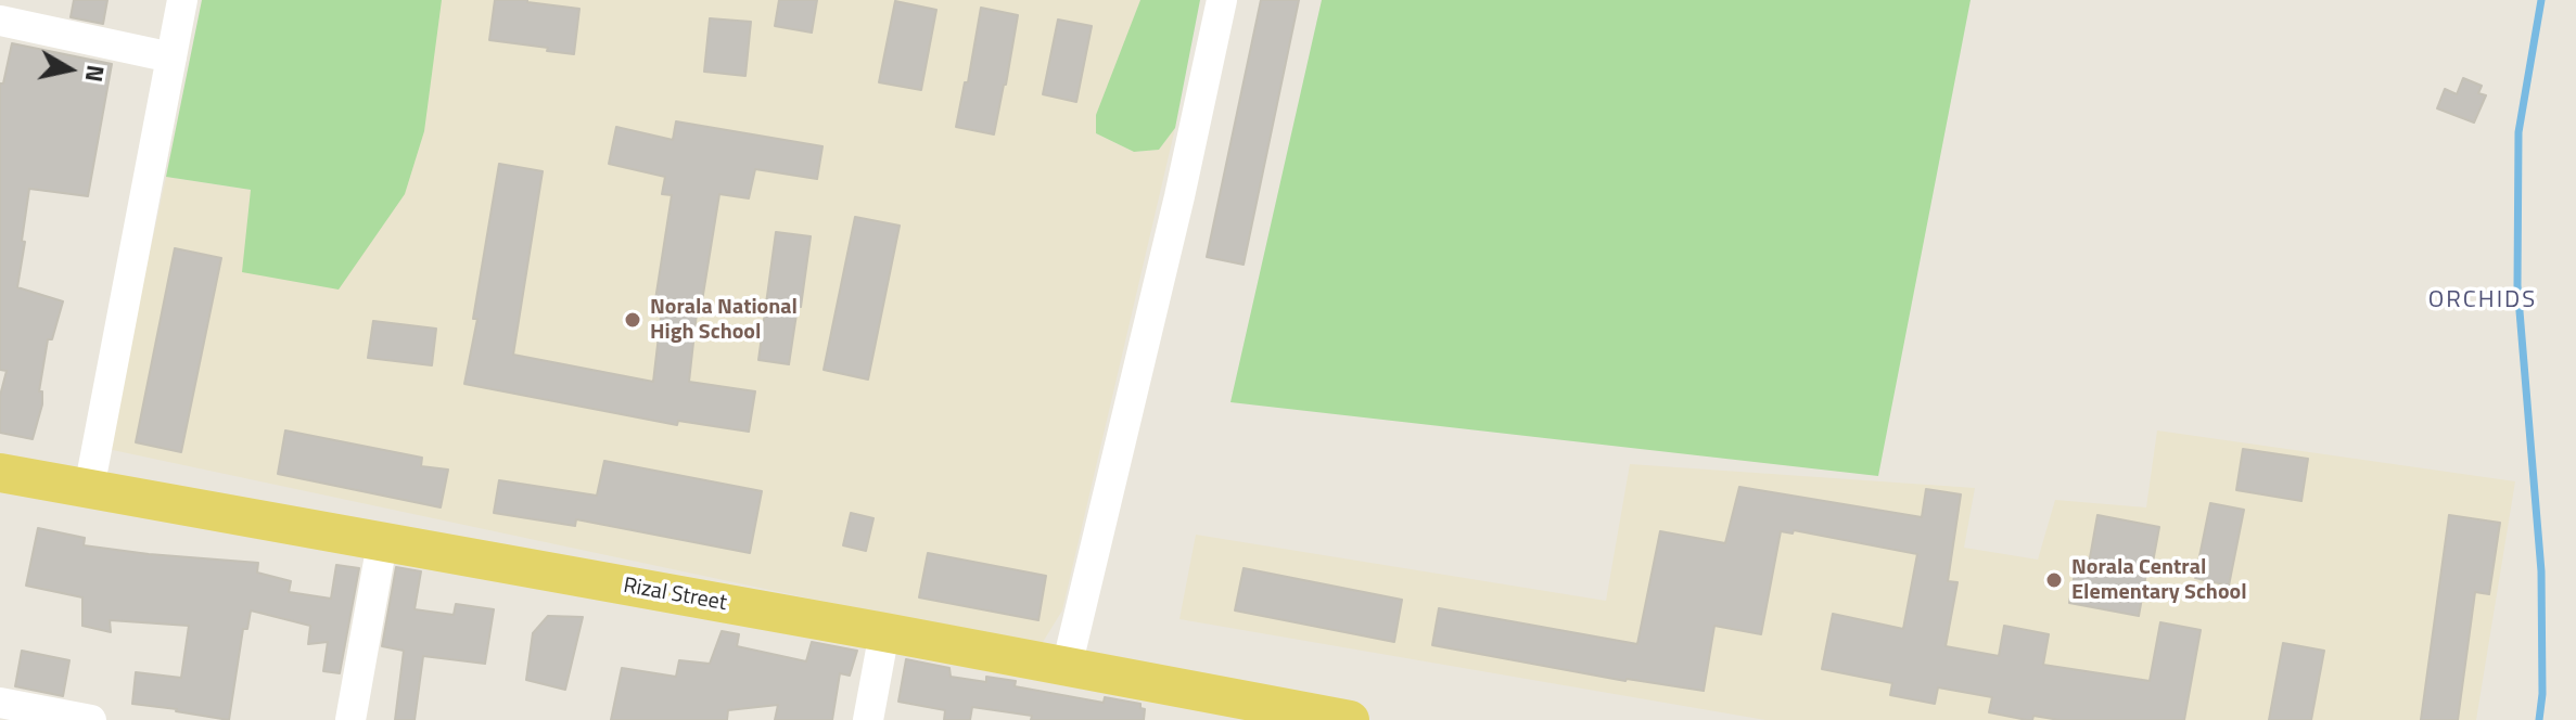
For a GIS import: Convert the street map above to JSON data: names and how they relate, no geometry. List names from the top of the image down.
{
  "streets": {
    "main road": ["Rizal Street"]
  },
  "districts": ["ORCHIDS"],
  "places": ["Norala National High School", "Norala Central Elementary School"],
  "north": "right"
}
